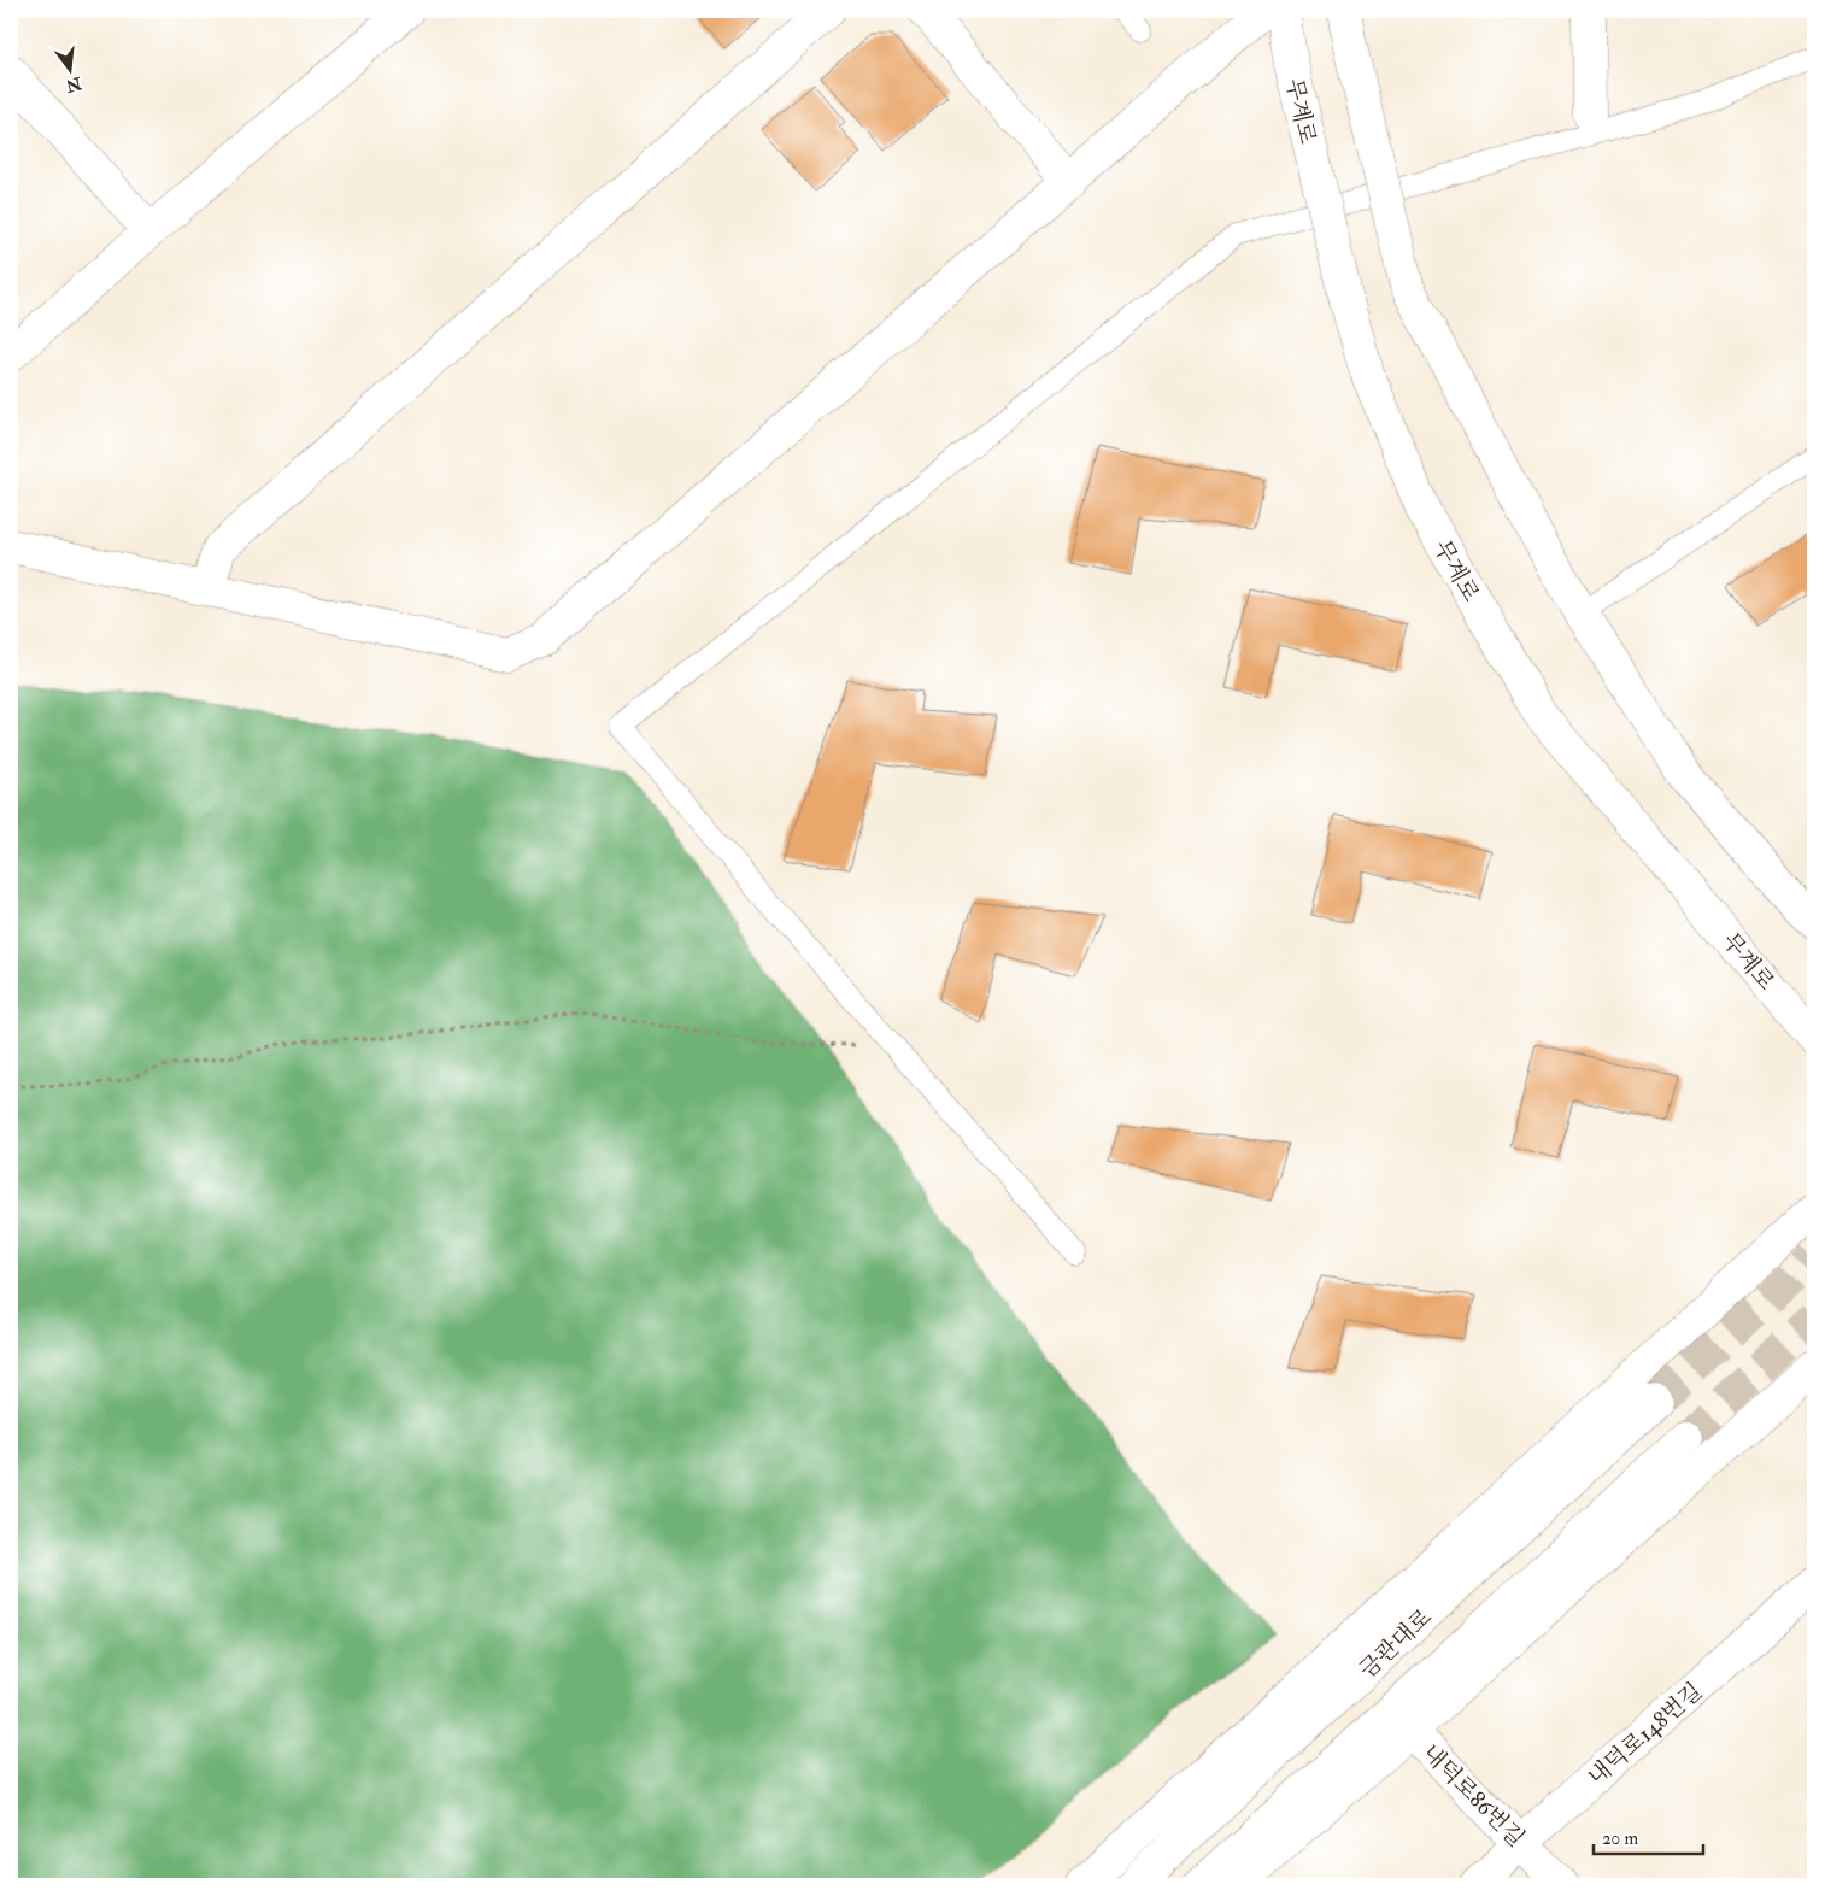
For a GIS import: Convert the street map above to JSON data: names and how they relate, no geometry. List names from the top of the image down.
{
  "streets": {
    "main road": [
      "무계로",
      "금관대로",
      "내덕로148번길",
      "내덕로86번길"
    ]
  },
  "crossings": [
    ["내덕로148번길", "내덕로86번길"]
  ],
  "scale_bar": "20 m",
  "north": "bottom"
}
